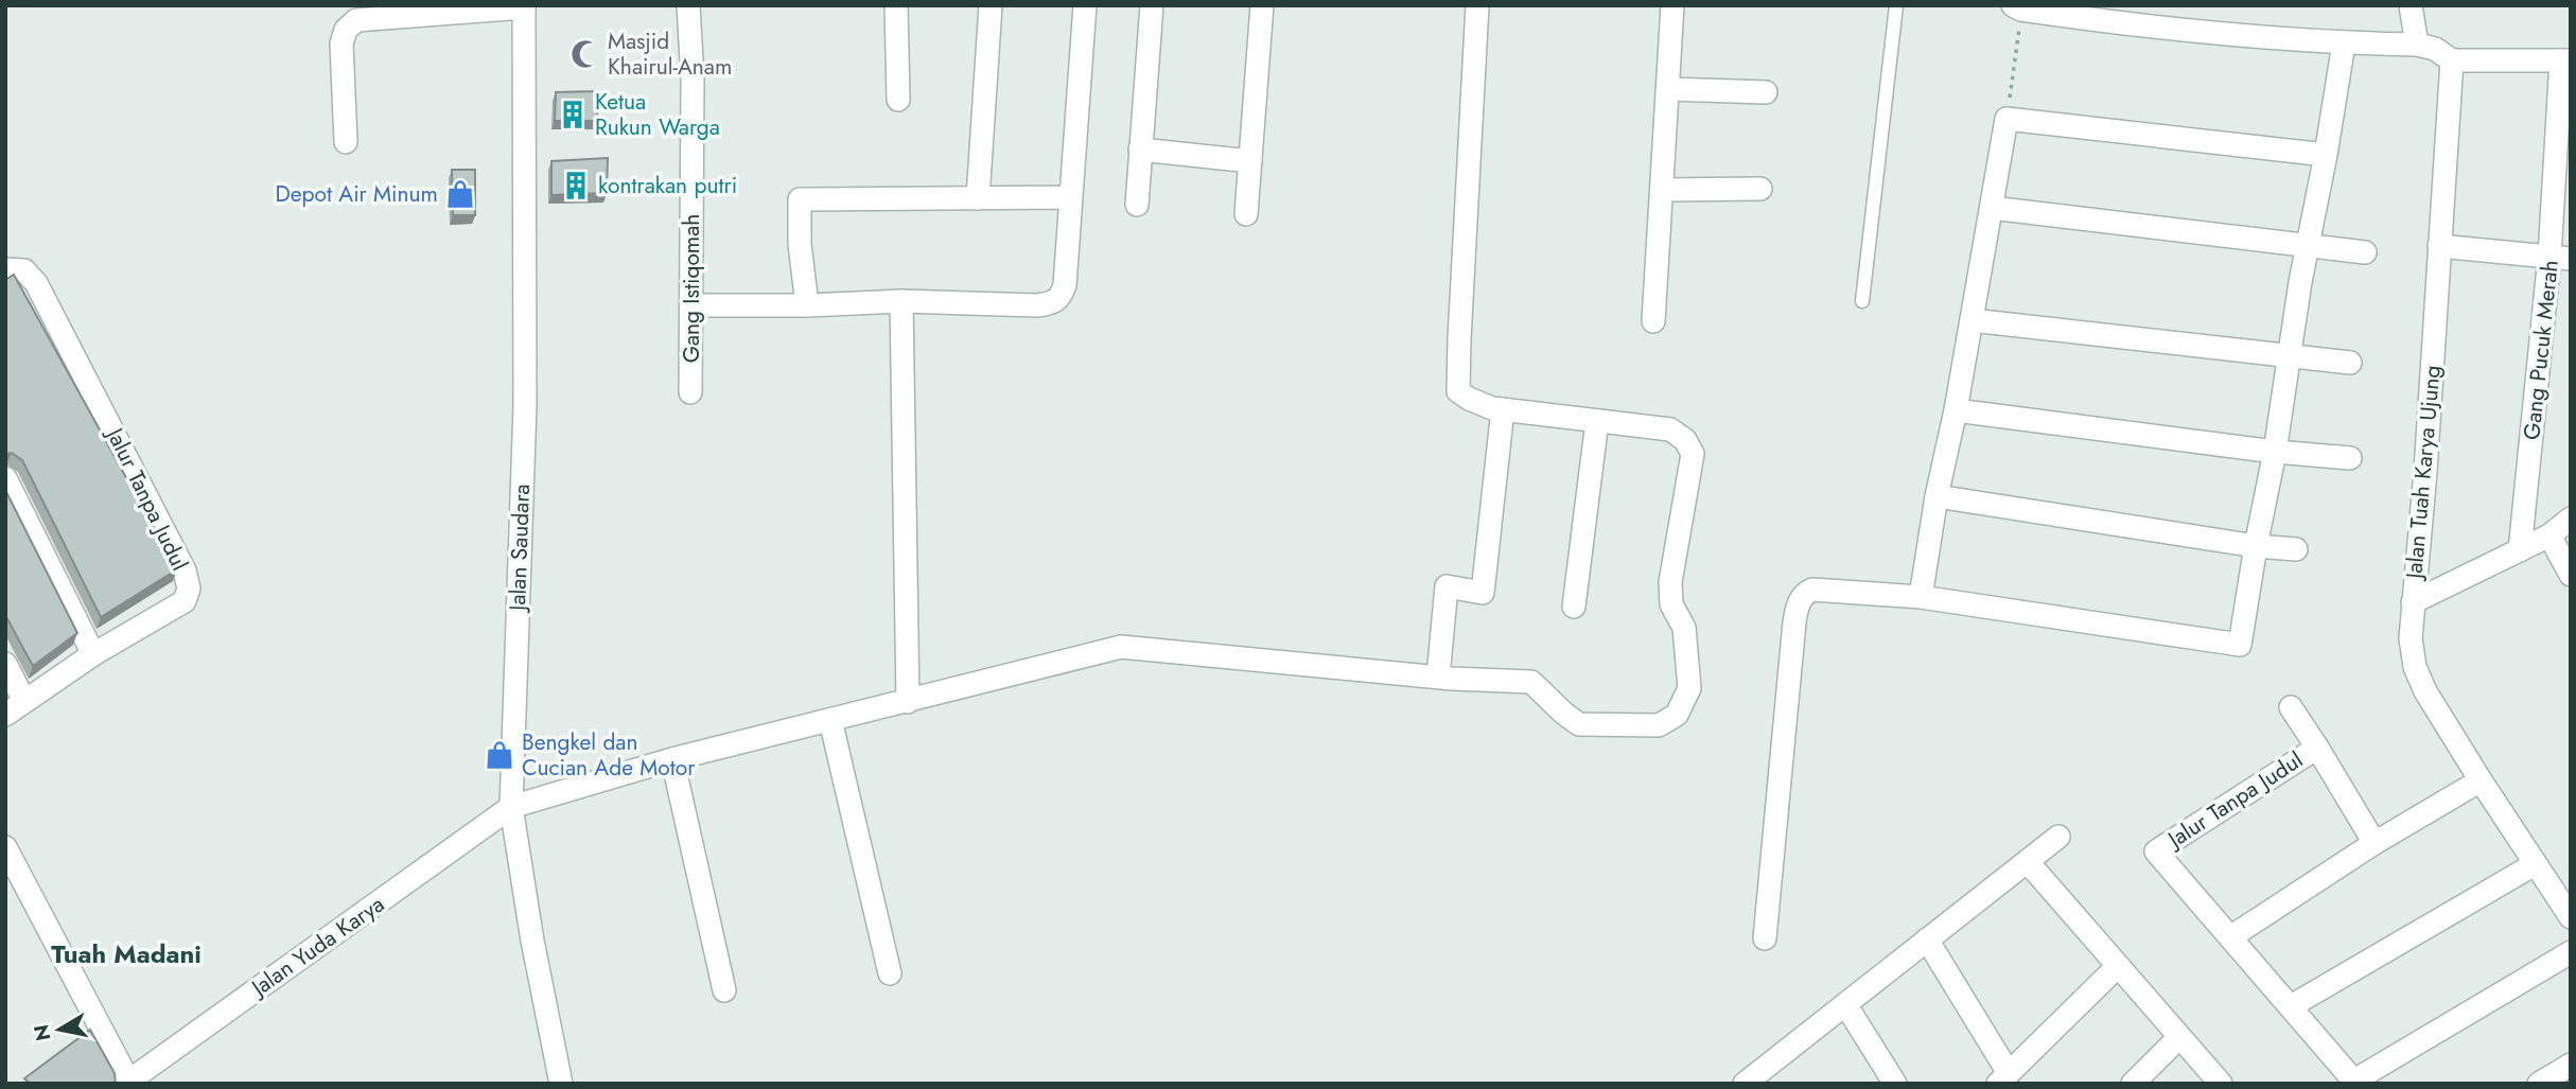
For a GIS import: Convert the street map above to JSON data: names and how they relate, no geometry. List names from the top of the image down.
{
  "streets": {
    "street": [
      "Gang Istiqomah",
      "Gang Pucuk Merah",
      "Jalan Tuah Karya Ujung",
      "Jalur Tanpa Judul",
      "Jalan Saudara",
      "Jalan Yuda Karya"
    ]
  },
  "crossings": [
    ["Jalan Saudara", "Jalan Yuda Karya"]
  ],
  "districts": ["Tuah Madani"],
  "places": {
    "mosque": ["Masjid Khairul-Anam"],
    "building": ["Ketua Rukun Warga", "kontrakan putri"],
    "shop": ["Depot Air Minum", "Bengkel dan Cucian Ade Motor"]
  },
  "north": "left"
}
